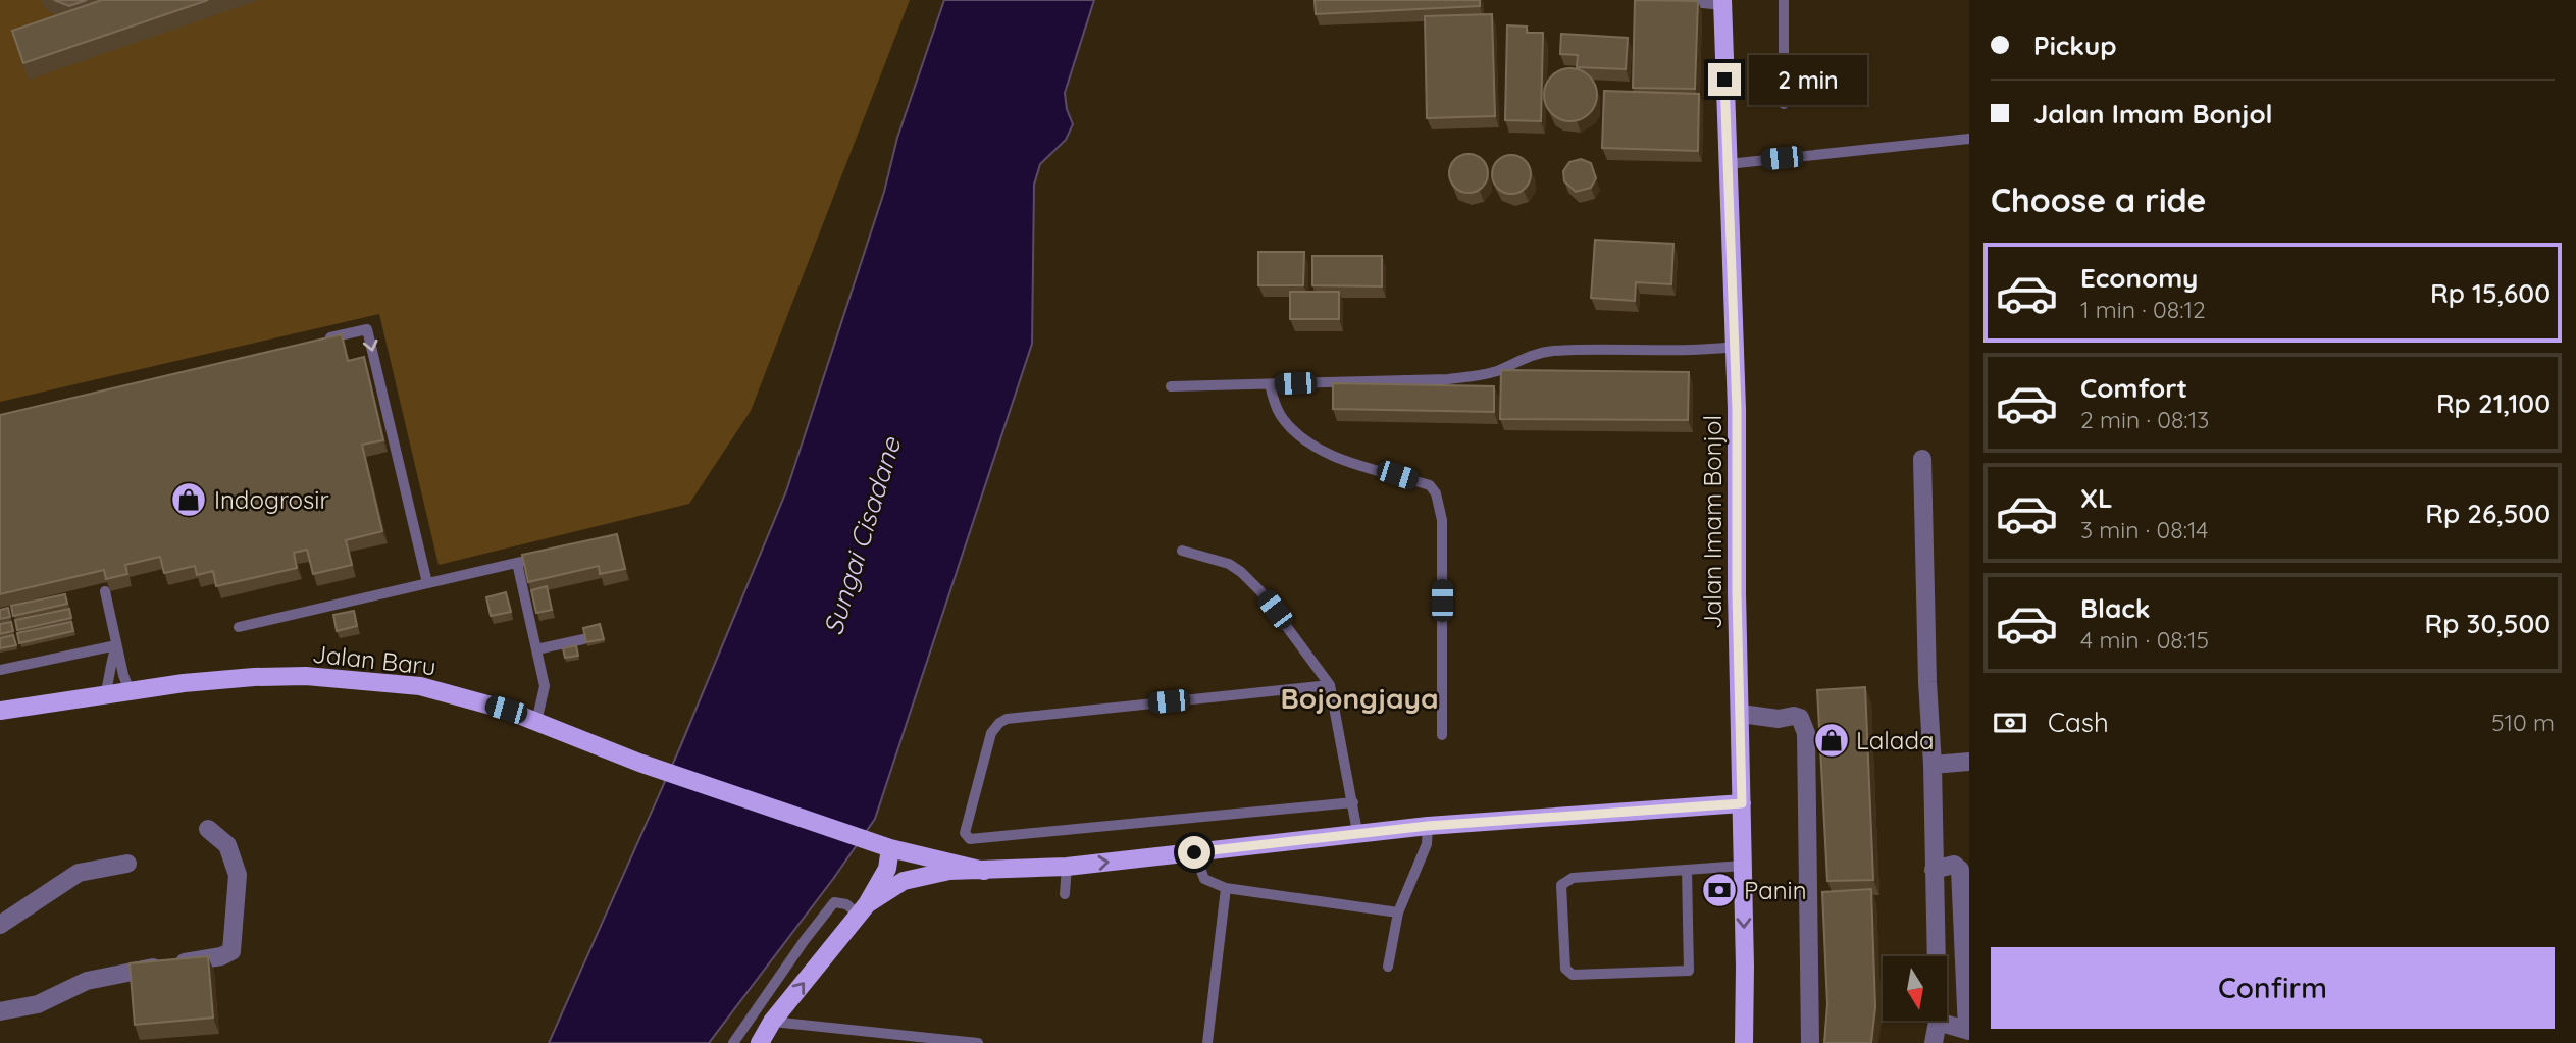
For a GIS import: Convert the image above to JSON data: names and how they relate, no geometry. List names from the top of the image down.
{
  "streets": {
    "main road": ["Jalan Imam Bonjol", "Jalan Baru"]
  },
  "districts": ["Bojongjaya"],
  "water": ["Sungai Cisadane"],
  "places": {
    "shop": ["Indogrosir", "Lalada"],
    "bank": ["Panin"]
  },
  "north": "bottom",
  "page": {
    "banner": ["Pickup", "Jalan Imam Bonjol"],
    "bubble": "2 min",
    "heading": "Choose a ride",
    "list": [
      {
        "name": "Economy",
        "note": "1 min · 08:12",
        "value": "Rp 15,600"
      },
      {
        "name": "Comfort",
        "note": "2 min · 08:13",
        "value": "Rp 21,100"
      },
      {
        "name": "XL",
        "note": "3 min · 08:14",
        "value": "Rp 26,500"
      },
      {
        "name": "Black",
        "note": "4 min · 08:15",
        "value": "Rp 30,500"
      }
    ],
    "pay": ["Cash", "510 m"],
    "buttons": "Confirm"
  }
}
